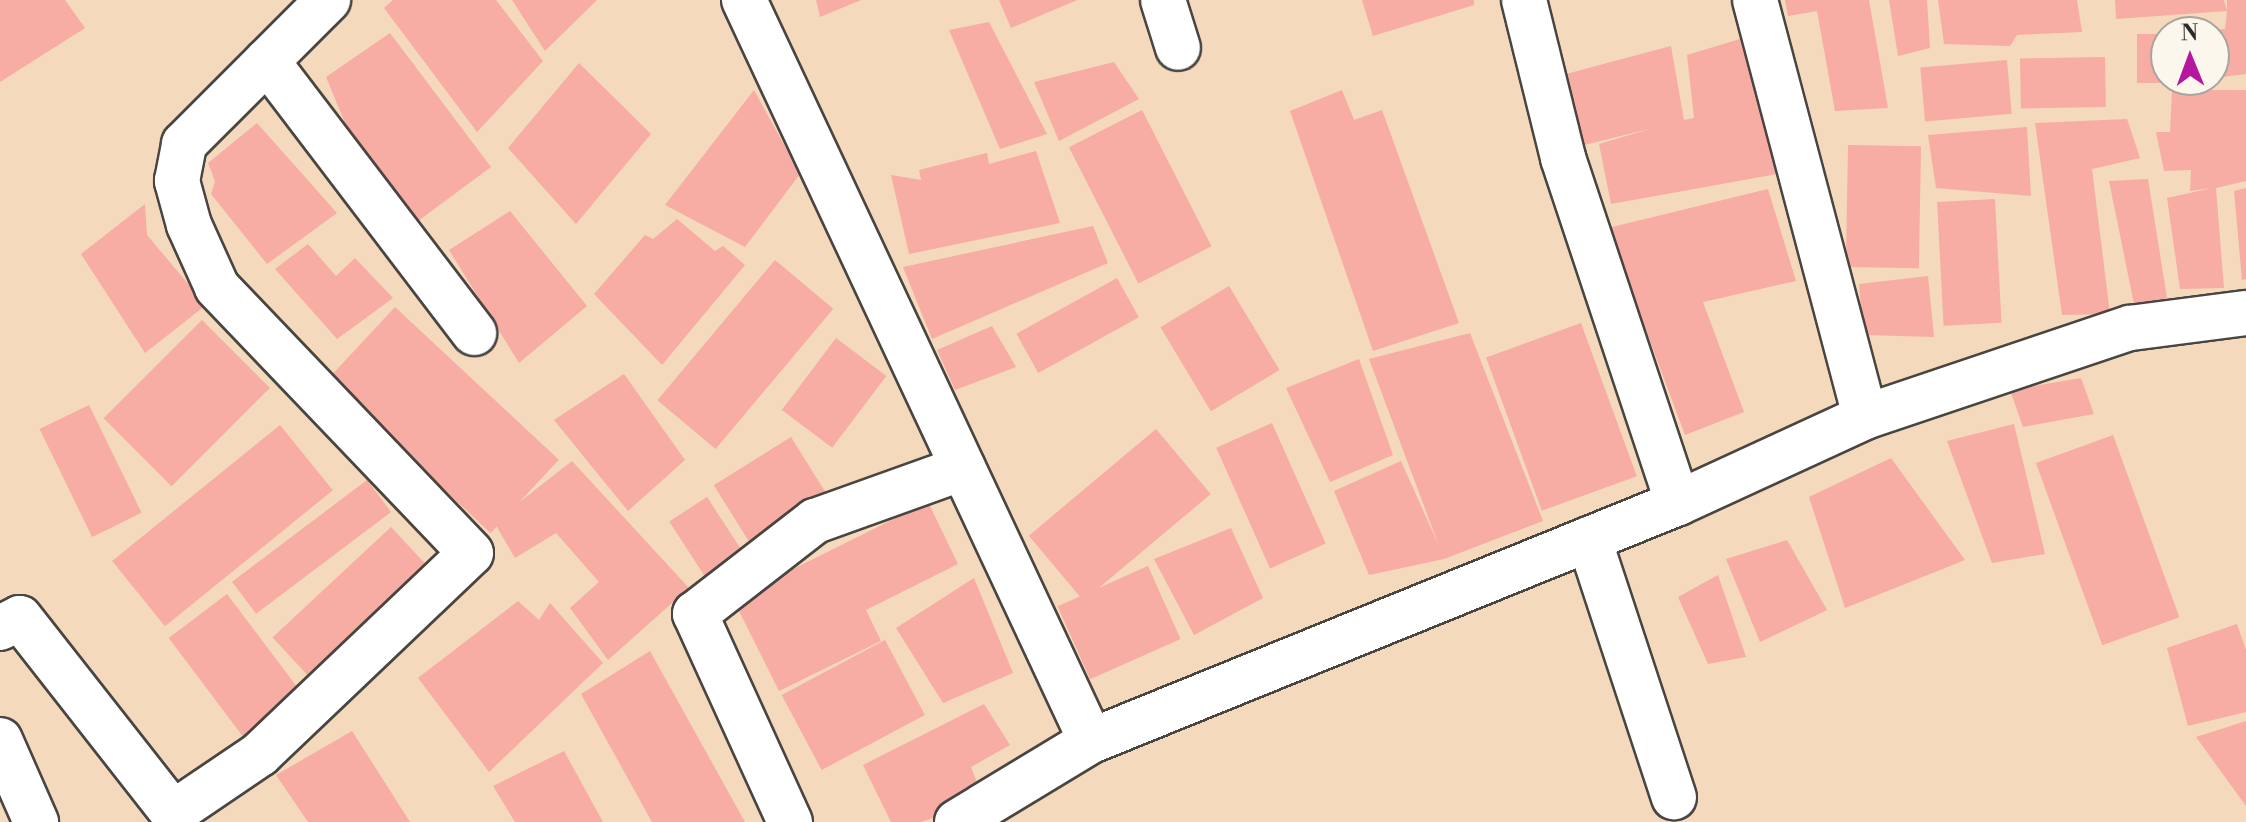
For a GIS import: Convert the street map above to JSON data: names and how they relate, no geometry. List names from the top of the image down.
{
  "north": "top"
}
